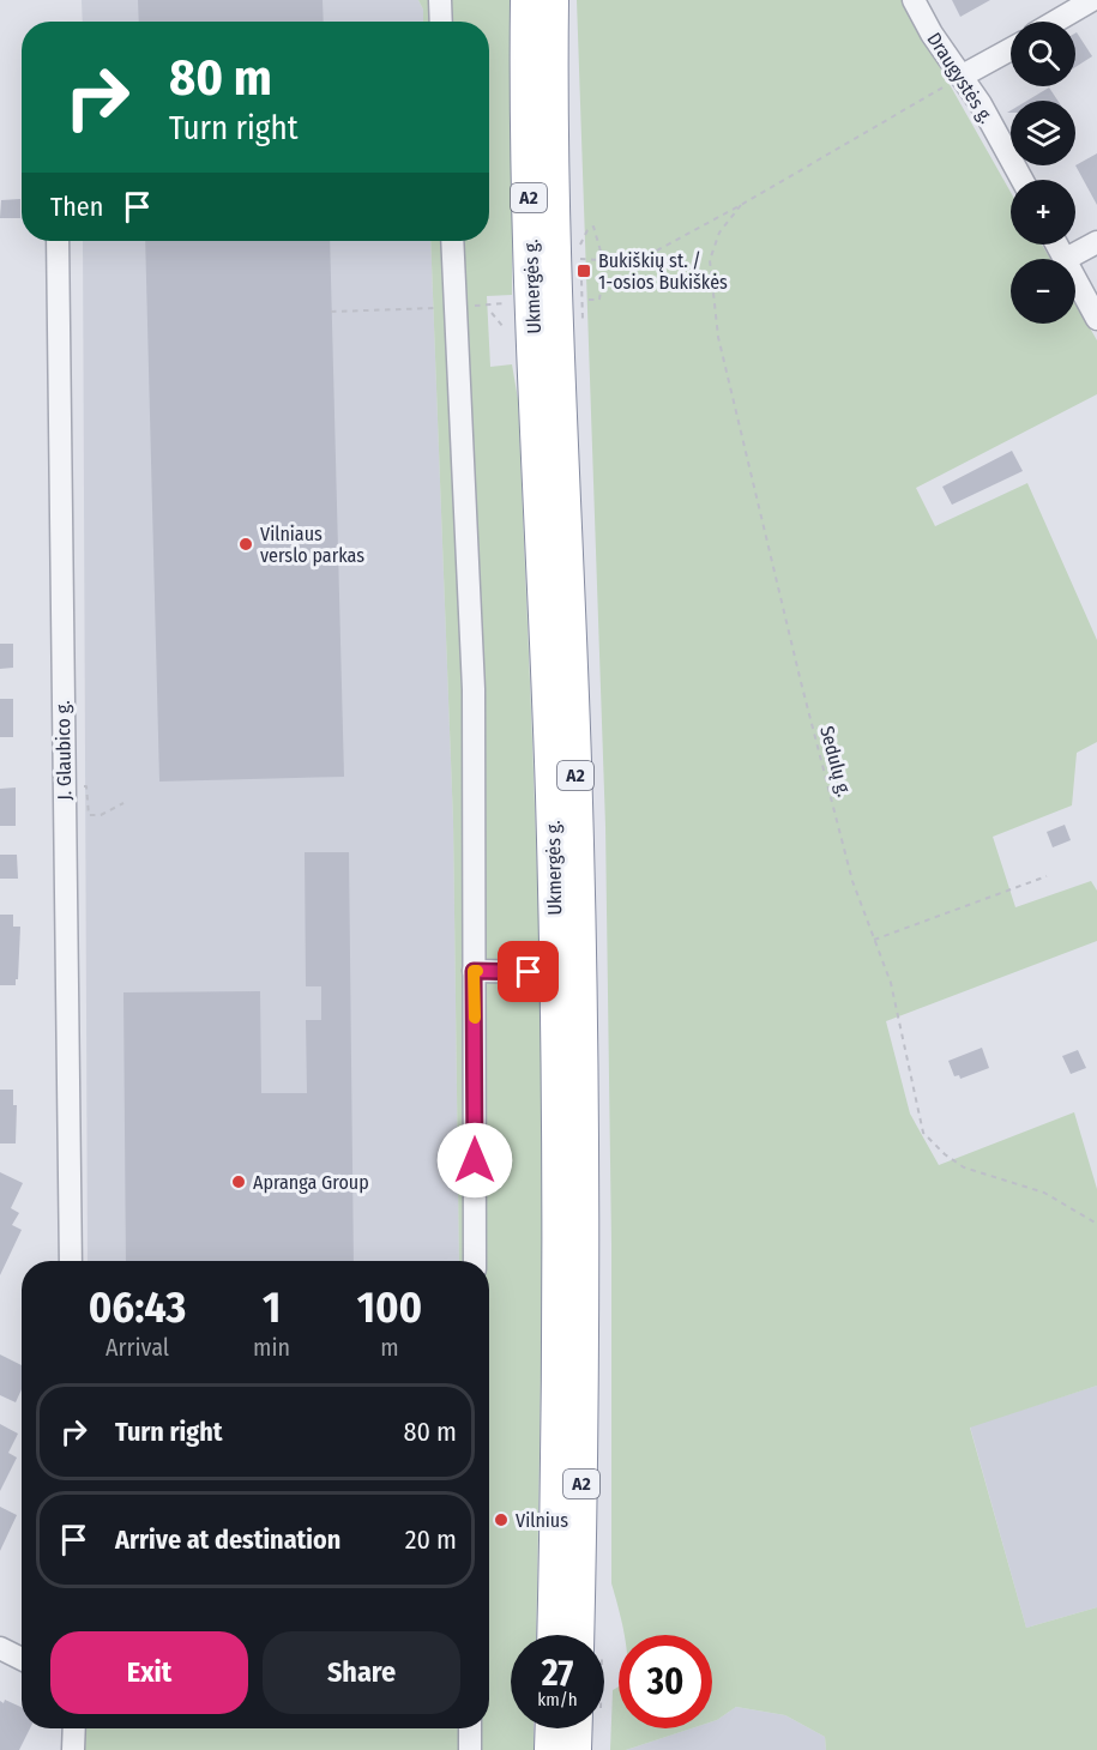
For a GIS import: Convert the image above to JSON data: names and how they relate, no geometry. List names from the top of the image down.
{
  "streets": {
    "highway": ["A2", "Ukmergės g."],
    "street": ["Draugystės g.", "J. Glaubico g."],
    "path": ["Sedulų g."]
  },
  "places": {
    "transit": ["Bukiškių st. / 1-osios Bukiškės"],
    "other": ["Vilniaus verslo parkas", "Apranga Group", "Vilnius"]
  },
  "page": {
    "map_buttons": ["+", "−"],
    "turn": ["80 m", "Turn right"],
    "then": "Then",
    "eta": [
      "06:43",
      "Arrival",
      "1",
      "min",
      "100",
      "m"
    ],
    "list": [
      {
        "name": "Turn right",
        "value": "80 m"
      },
      {
        "name": "Arrive at destination",
        "value": "20 m"
      }
    ],
    "buttons": ["Exit", "Share"],
    "speed": "27 km/h",
    "limit": "30"
  }
}
